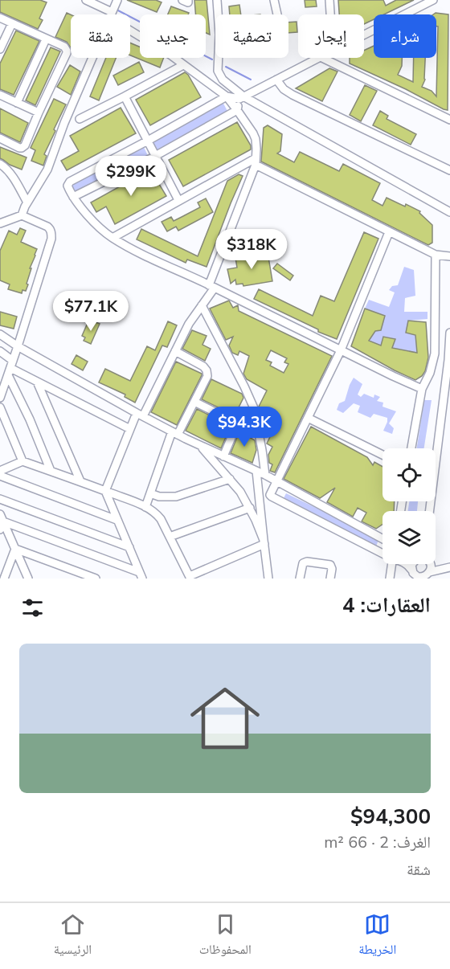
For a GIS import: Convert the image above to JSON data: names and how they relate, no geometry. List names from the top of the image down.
{
  "page": {
    "chip": [
      "شراء",
      "إيجار",
      "تصفية",
      "جديد",
      "شقة"
    ],
    "price": [
      "$299K",
      "$318K",
      "$77.1K",
      "$94.3K"
    ],
    "heading": "العقارات: 4",
    "list": [
      {
        "name": "$94,300",
        "note": "الغرف: 2 · 66 m² · شقة"
      }
    ],
    "tabs": ["الخريطة", "المحفوظات", "الرئيسية"]
  }
}
